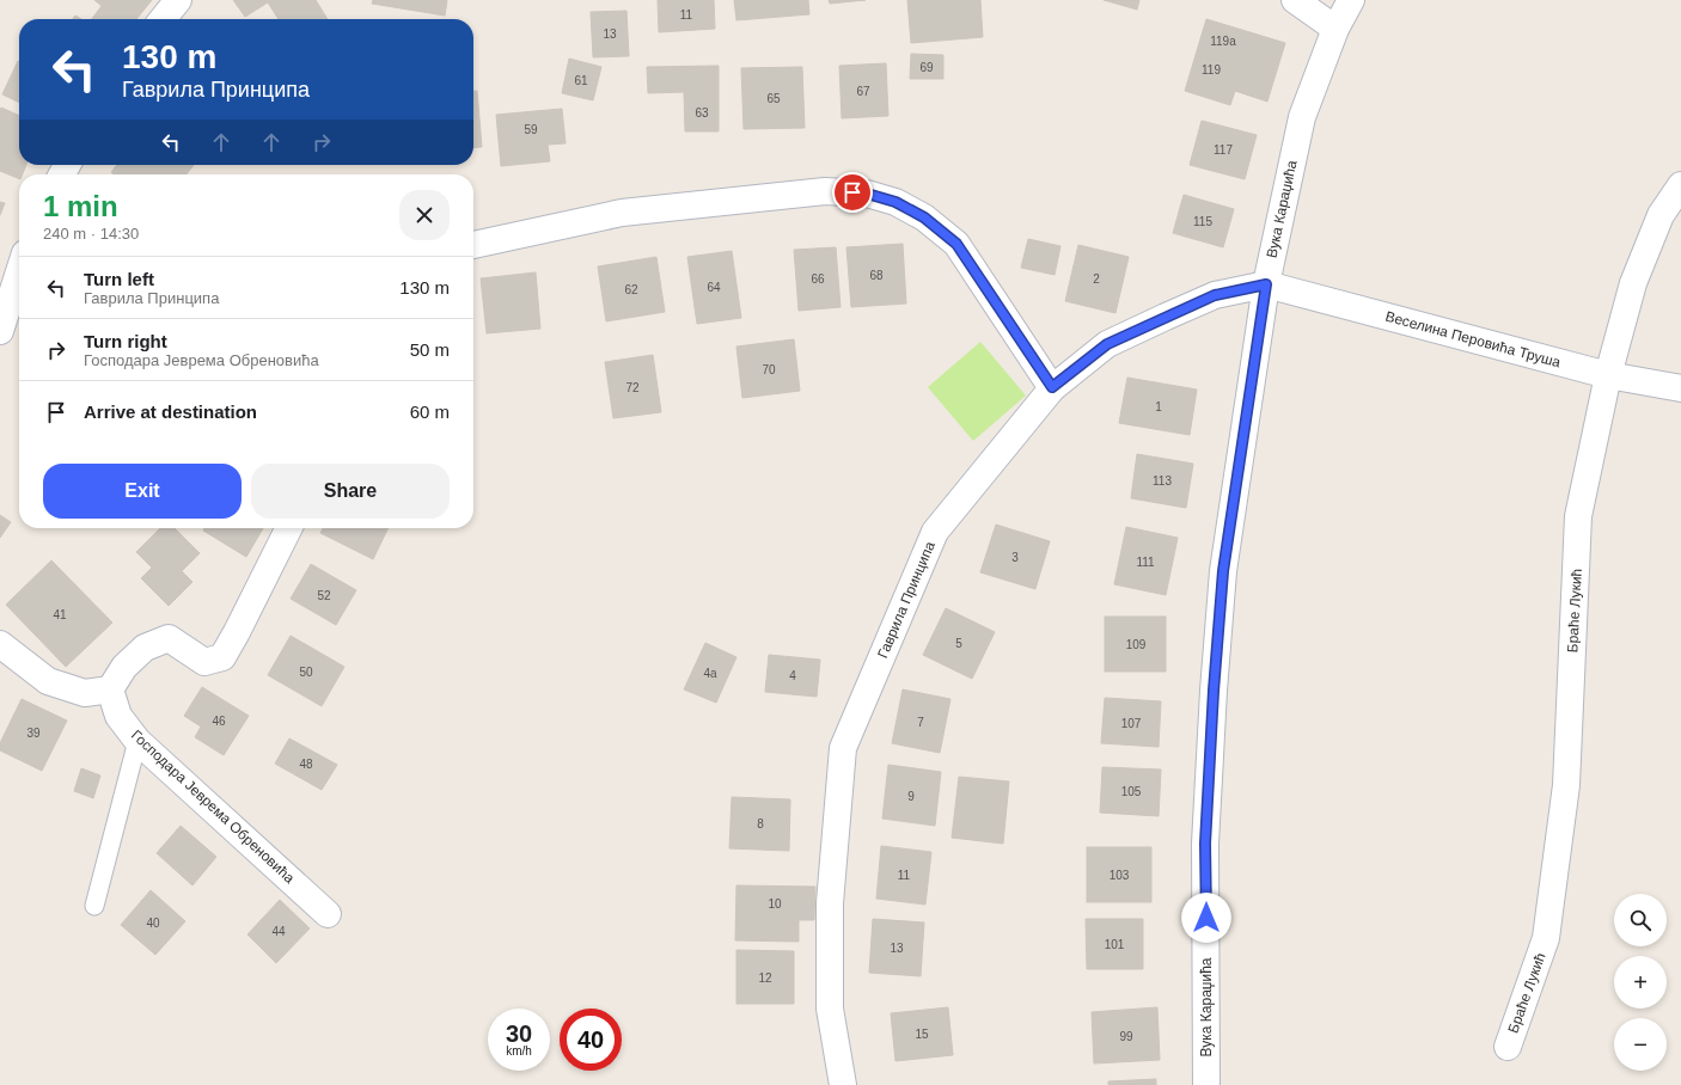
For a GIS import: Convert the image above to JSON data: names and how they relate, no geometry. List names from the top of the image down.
{
  "streets": {
    "street": [
      "Вука Караџића",
      "Веселина Перовића Труша",
      "Гаврила Принципа",
      "Браће Лукић",
      "Господара Јеврема Обреновића"
    ]
  },
  "crossings": [
    ["Вука Караџића", "Веселина Перовића Труша"],
    ["Вука Караџића", "Гаврила Принципа"],
    ["Веселина Перовића Труша", "Гаврила Принципа"],
    ["Веселина Перовића Труша", "Браће Лукић"]
  ],
  "house_numbers": [
    "11",
    "13",
    "119a",
    "69",
    "119",
    "61",
    "67",
    "65",
    "63",
    "59",
    "117",
    "115",
    "68",
    "66",
    "2",
    "64",
    "62",
    "70",
    "72",
    "1",
    "113",
    "3",
    "111",
    "52",
    "41",
    "5",
    "109",
    "50",
    "4a",
    "4",
    "46",
    "7",
    "107",
    "39",
    "48",
    "105",
    "9",
    "8",
    "11",
    "103",
    "10",
    "40",
    "44",
    "101",
    "13",
    "12",
    "15",
    "99"
  ],
  "page": {
    "turn": ["130 m", "Гаврила Принципа"],
    "heading": ["1 min", "240 m · 14:30"],
    "list": [
      {
        "name": "Turn left",
        "note": "Гаврила Принципа",
        "value": "130 m"
      },
      {
        "name": "Turn right",
        "note": "Господара Јеврема Обреновића",
        "value": "50 m"
      },
      {
        "name": "Arrive at destination",
        "value": "60 m"
      }
    ],
    "buttons": ["Exit", "Share"],
    "map_buttons": ["+", "−"],
    "speed": "30 km/h",
    "limit": "40"
  }
}
